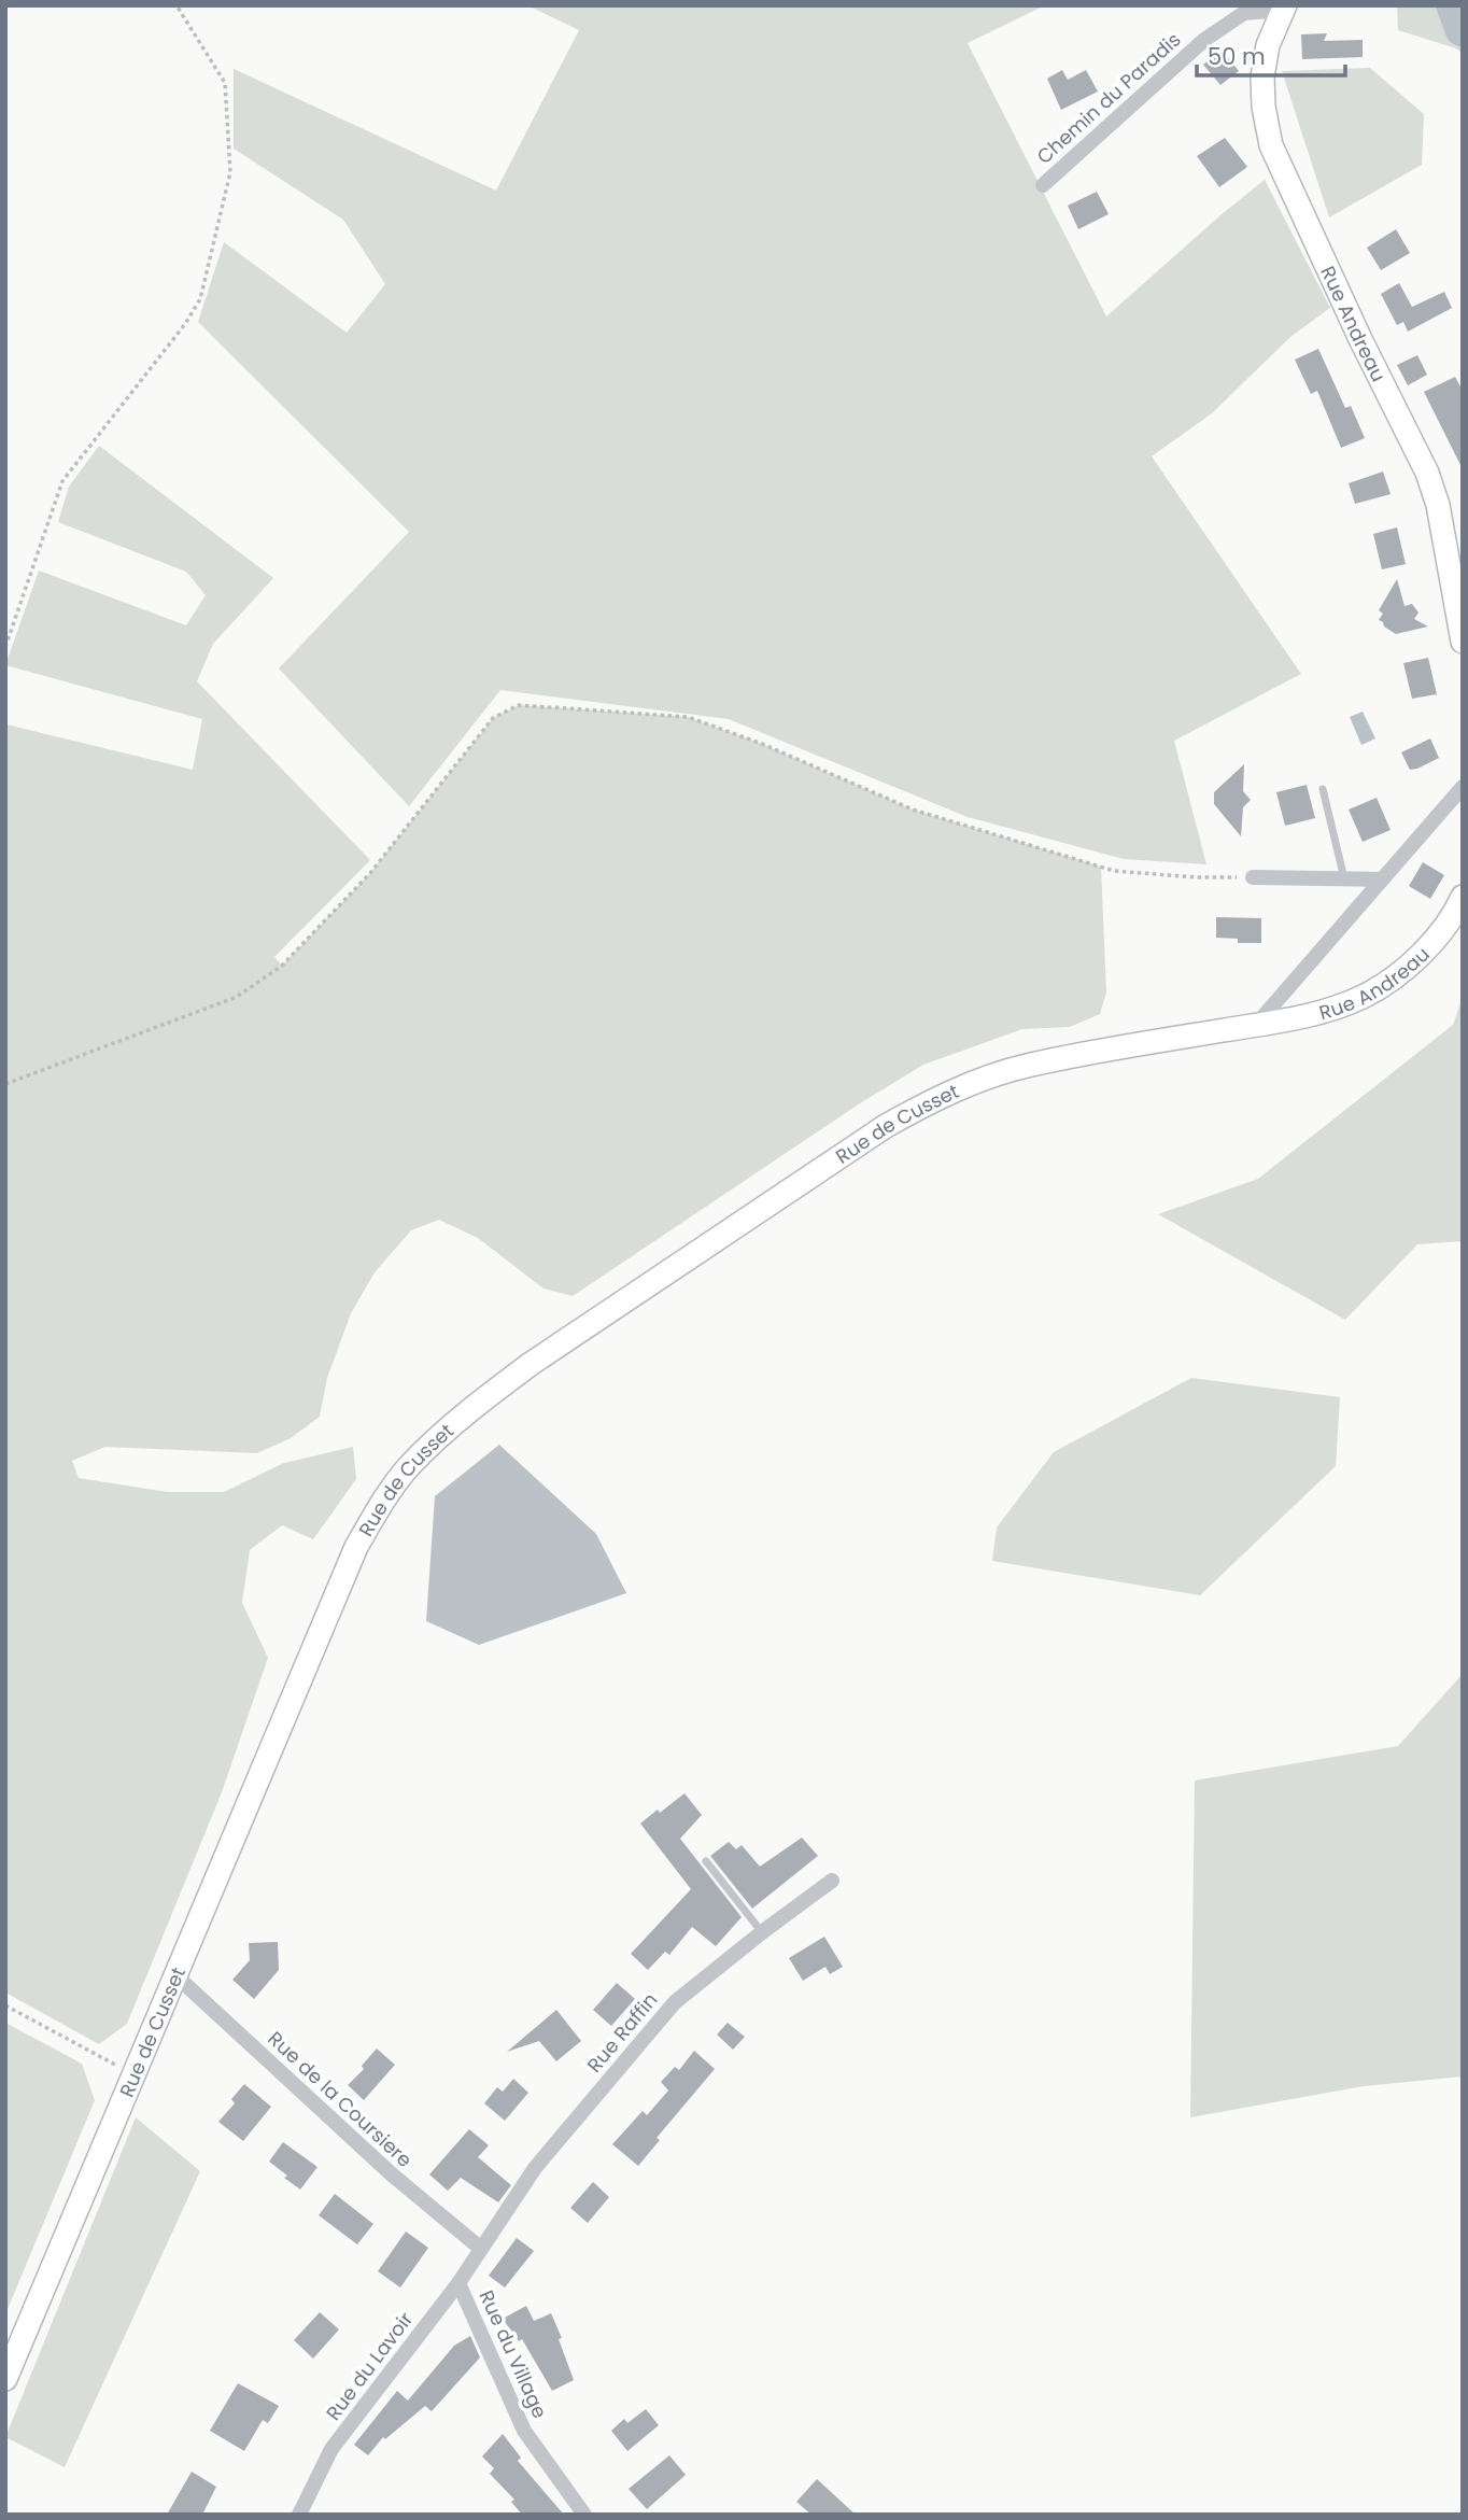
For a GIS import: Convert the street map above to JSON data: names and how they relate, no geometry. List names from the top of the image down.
{
  "streets": {
    "street": [
      "Chemin du Paradis",
      "Rue Andreau",
      "Rue de Cusset",
      "Rue Raffin",
      "Rue de la Coursiere",
      "Rue du Village",
      "Rue du Lavoir"
    ]
  },
  "crossings": [
    ["Chemin du Paradis", "Rue Andreau"],
    ["Rue Andreau", "Rue de Cusset"],
    ["Rue de Cusset", "Rue de la Coursiere"],
    ["Rue Raffin", "Rue de la Coursiere"],
    ["Rue Raffin", "Rue du Lavoir"],
    ["Rue de la Coursiere", "Rue du Lavoir"],
    ["Rue du Village", "Rue du Lavoir"]
  ],
  "scale_bar": "50 m"
}
